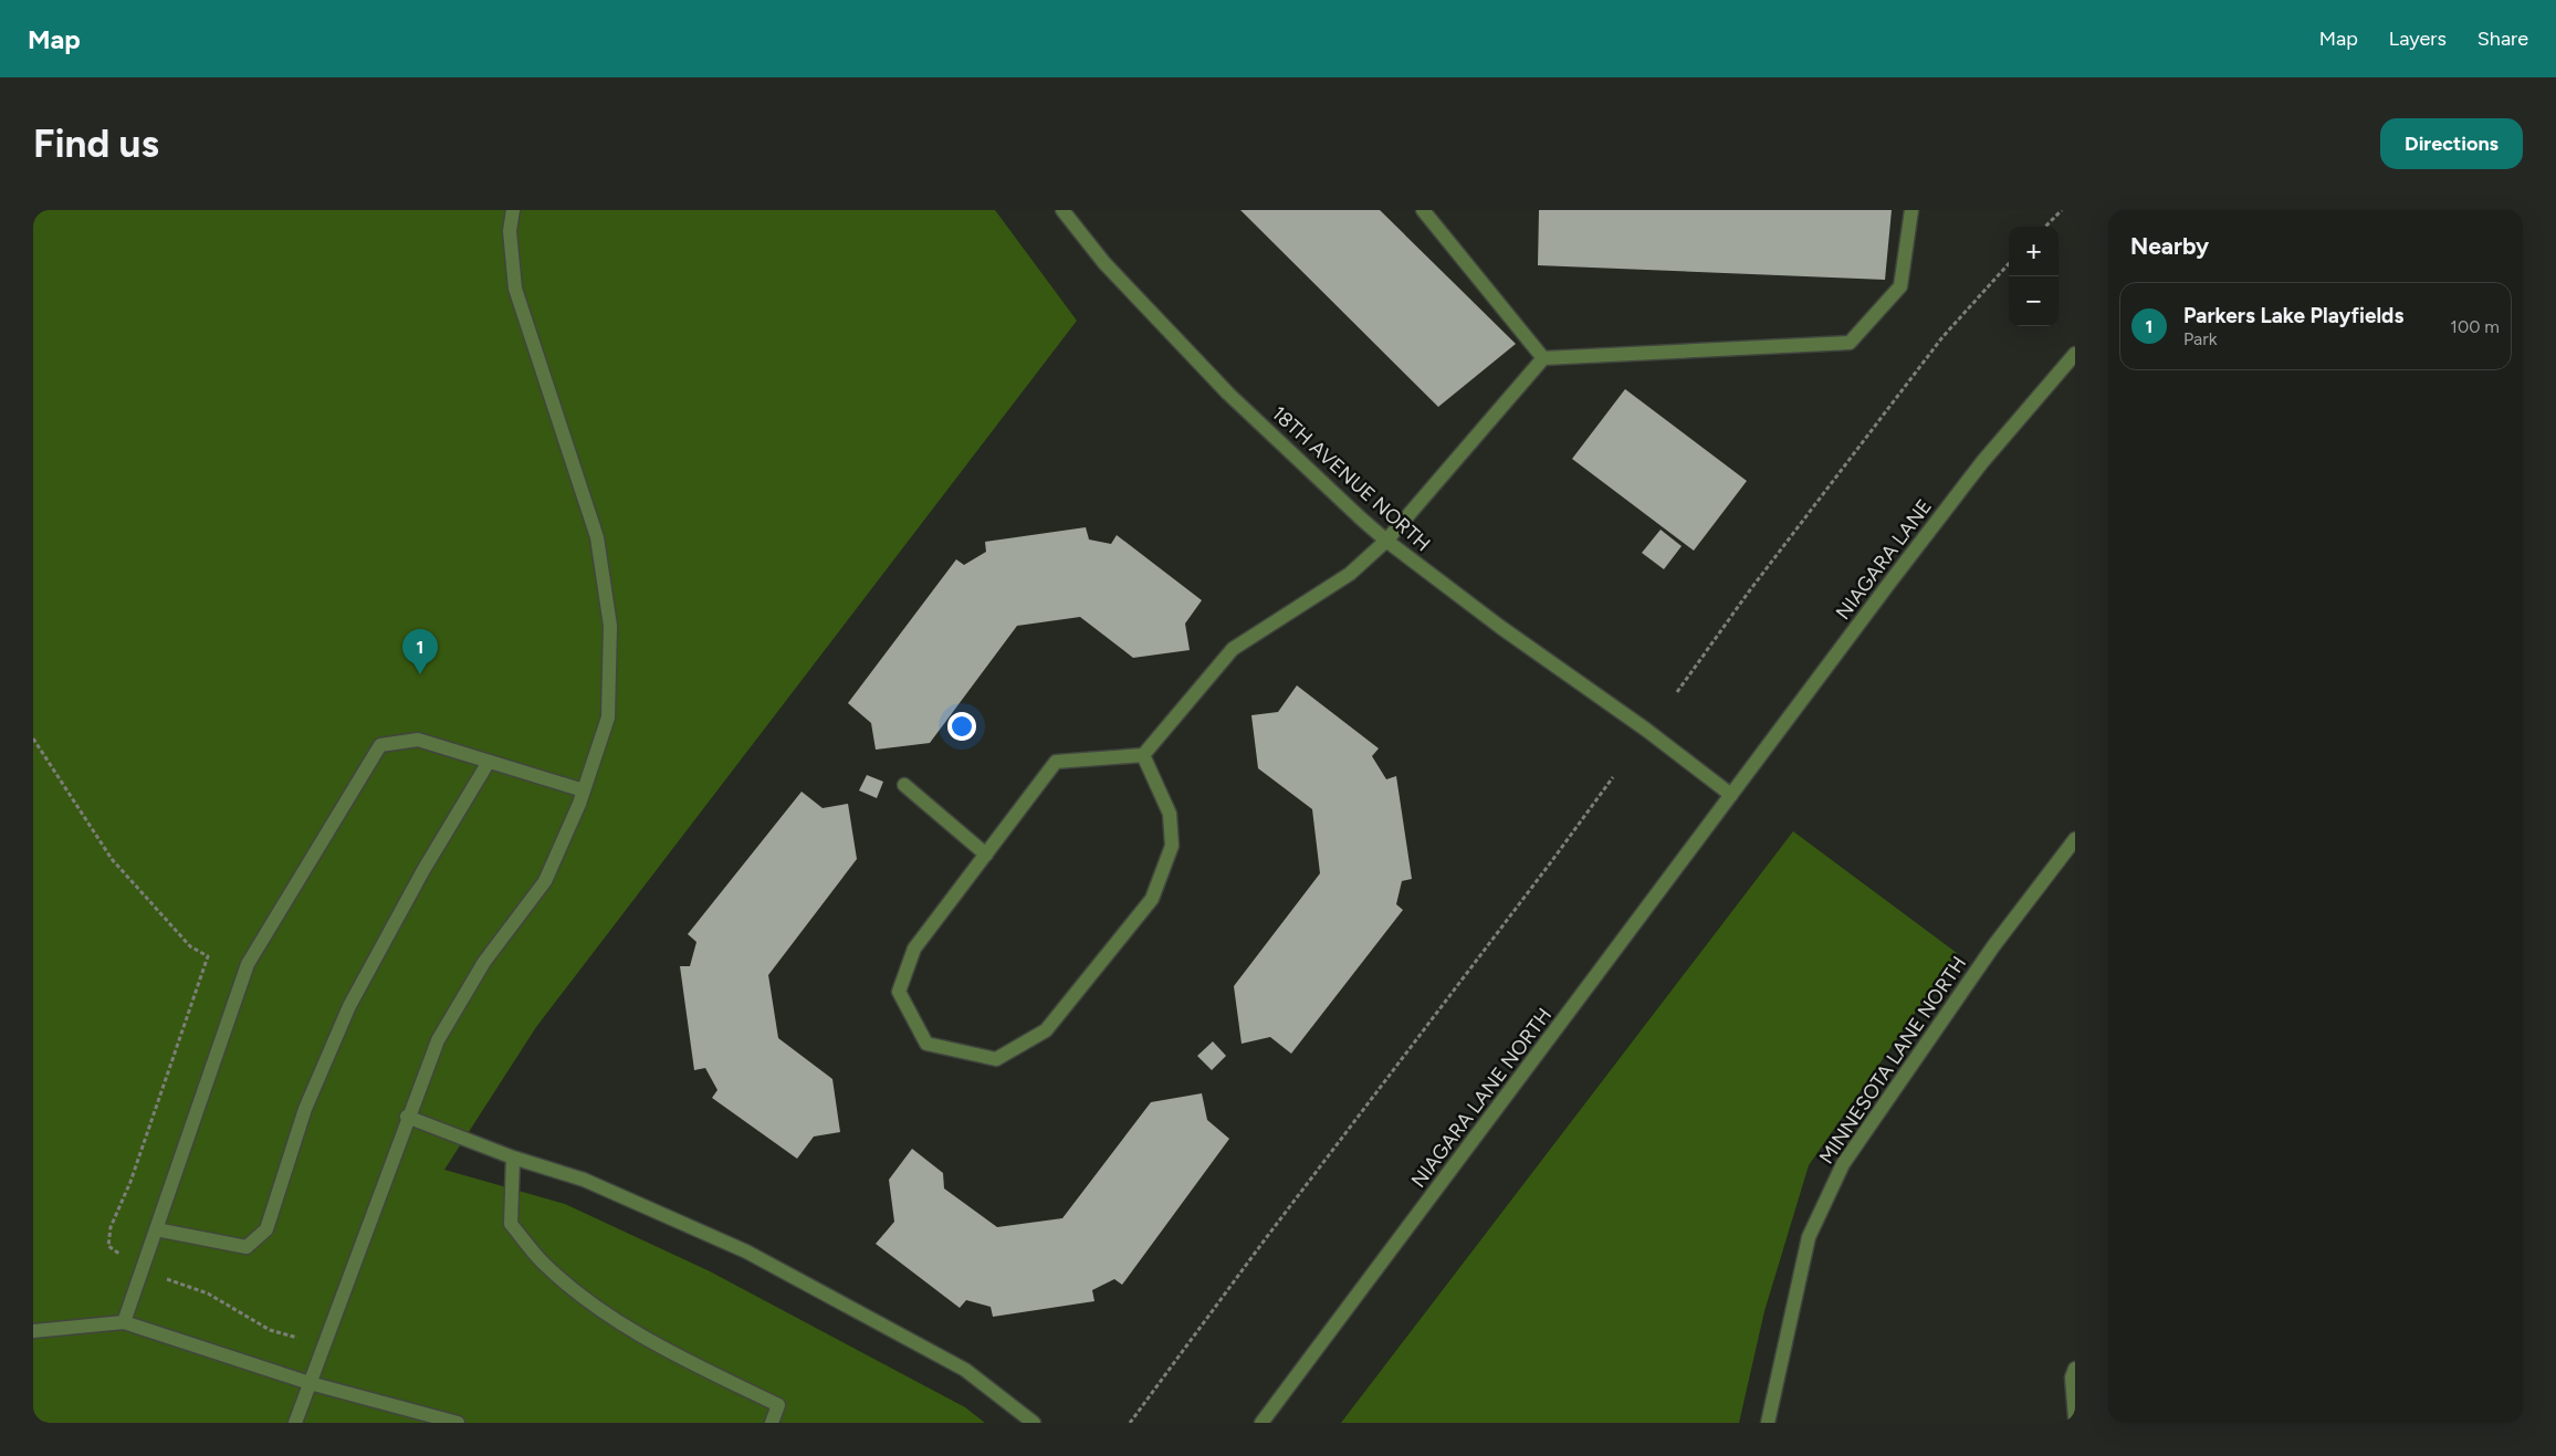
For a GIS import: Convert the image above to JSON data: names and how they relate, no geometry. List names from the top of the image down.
{
  "streets": {
    "street": [
      "18TH AVENUE NORTH",
      "NIAGARA LANE",
      "MINNESOTA LANE NORTH",
      "NIAGARA LANE NORTH"
    ]
  },
  "crossings": [
    ["18TH AVENUE NORTH", "NIAGARA LANE"],
    ["18TH AVENUE NORTH", "NIAGARA LANE NORTH"],
    ["NIAGARA LANE", "NIAGARA LANE NORTH"]
  ],
  "page": {
    "header": "Map",
    "nav": ["Map", "Layers", "Share"],
    "buttons": "Directions",
    "title": "Find us",
    "heading": "Nearby",
    "map_buttons": ["+", "−"],
    "list": [
      {
        "mark": "1",
        "name": "Parkers Lake Playfields",
        "note": "Park",
        "value": "100 m"
      }
    ],
    "pins": "1"
  }
}
